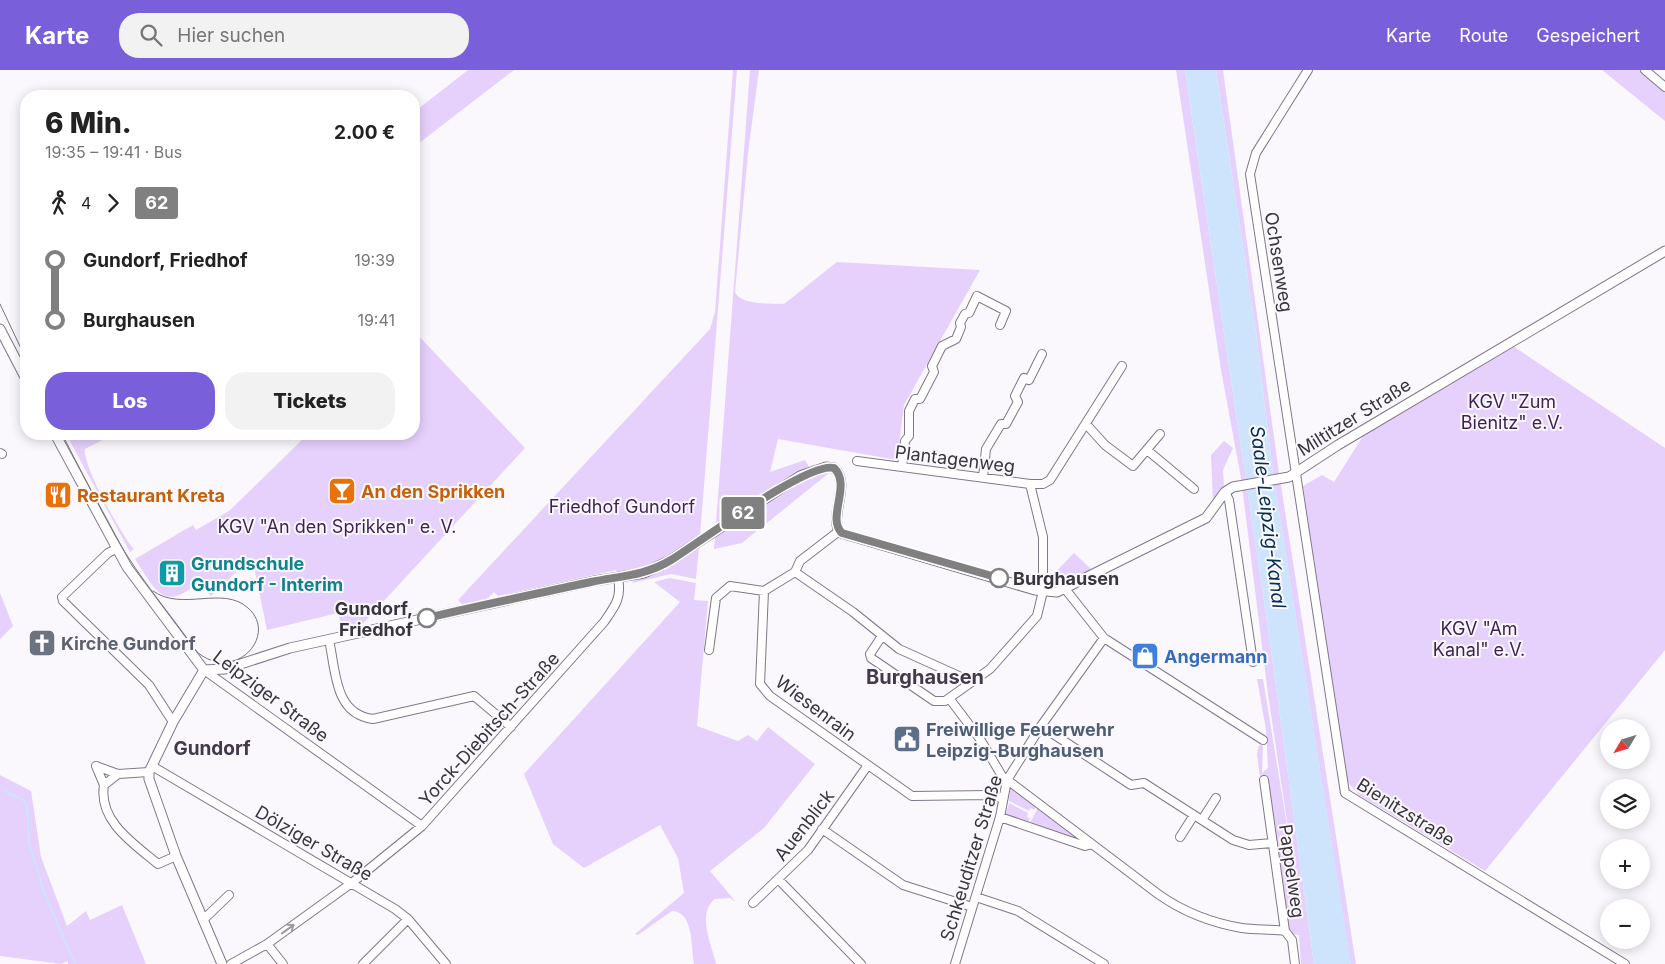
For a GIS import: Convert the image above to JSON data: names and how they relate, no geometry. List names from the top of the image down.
{
  "streets": {
    "street": [
      "Ochsenweg",
      "Miltitzer Straße",
      "Plantagenweg",
      "Leipziger Straße",
      "Wiesenrain",
      "Yorck-Diebitsch-Straße",
      "Bienitzstraße",
      "Auenblick",
      "Dölziger Straße",
      "Schkeuditzer Straße",
      "Pappelweg"
    ]
  },
  "crossings": [
    ["Ochsenweg", "Miltitzer Straße"],
    ["Ochsenweg", "Bienitzstraße"],
    ["Miltitzer Straße", "Bienitzstraße"],
    ["Leipziger Straße", "Yorck-Diebitsch-Straße"],
    ["Wiesenrain", "Auenblick"],
    ["Wiesenrain", "Schkeuditzer Straße"],
    ["Yorck-Diebitsch-Straße", "Dölziger Straße"]
  ],
  "districts": ["Burghausen", "Gundorf"],
  "water": ["Saale-Leipzig-Kanal"],
  "parks": [
    "KGV \"Zum Bienitz\" e.V.",
    "Friedhof Gundorf",
    "KGV \"An den Sprikken\" e. V.",
    "KGV \"Am Kanal\" e.V."
  ],
  "places": {
    "bar": ["An den Sprikken"],
    "restaurant": ["Restaurant Kreta"],
    "building": ["Grundschule Gundorf - Interim"],
    "other": ["Burghausen", "Gundorf, Friedhof"],
    "church": ["Kirche Gundorf"],
    "shop": ["Angermann"],
    "public building": ["Freiwillige Feuerwehr Leipzig-Burghausen"]
  },
  "lines": ["bus line 62"],
  "north": "bottom left",
  "page": {
    "header": "Karte",
    "search": "Hier suchen",
    "nav": ["Karte", "Route", "Gespeichert"],
    "on_map": "62",
    "heading": ["6 Min.", "19:35 – 19:41 · Bus", "2.00 €"],
    "legs": ["4", "62"],
    "list": [
      {
        "name": "Gundorf, Friedhof",
        "value": "19:39"
      },
      {
        "name": "Burghausen",
        "value": "19:41"
      }
    ],
    "buttons": ["Los", "Tickets"],
    "map_buttons": ["+", "−"]
  }
}
